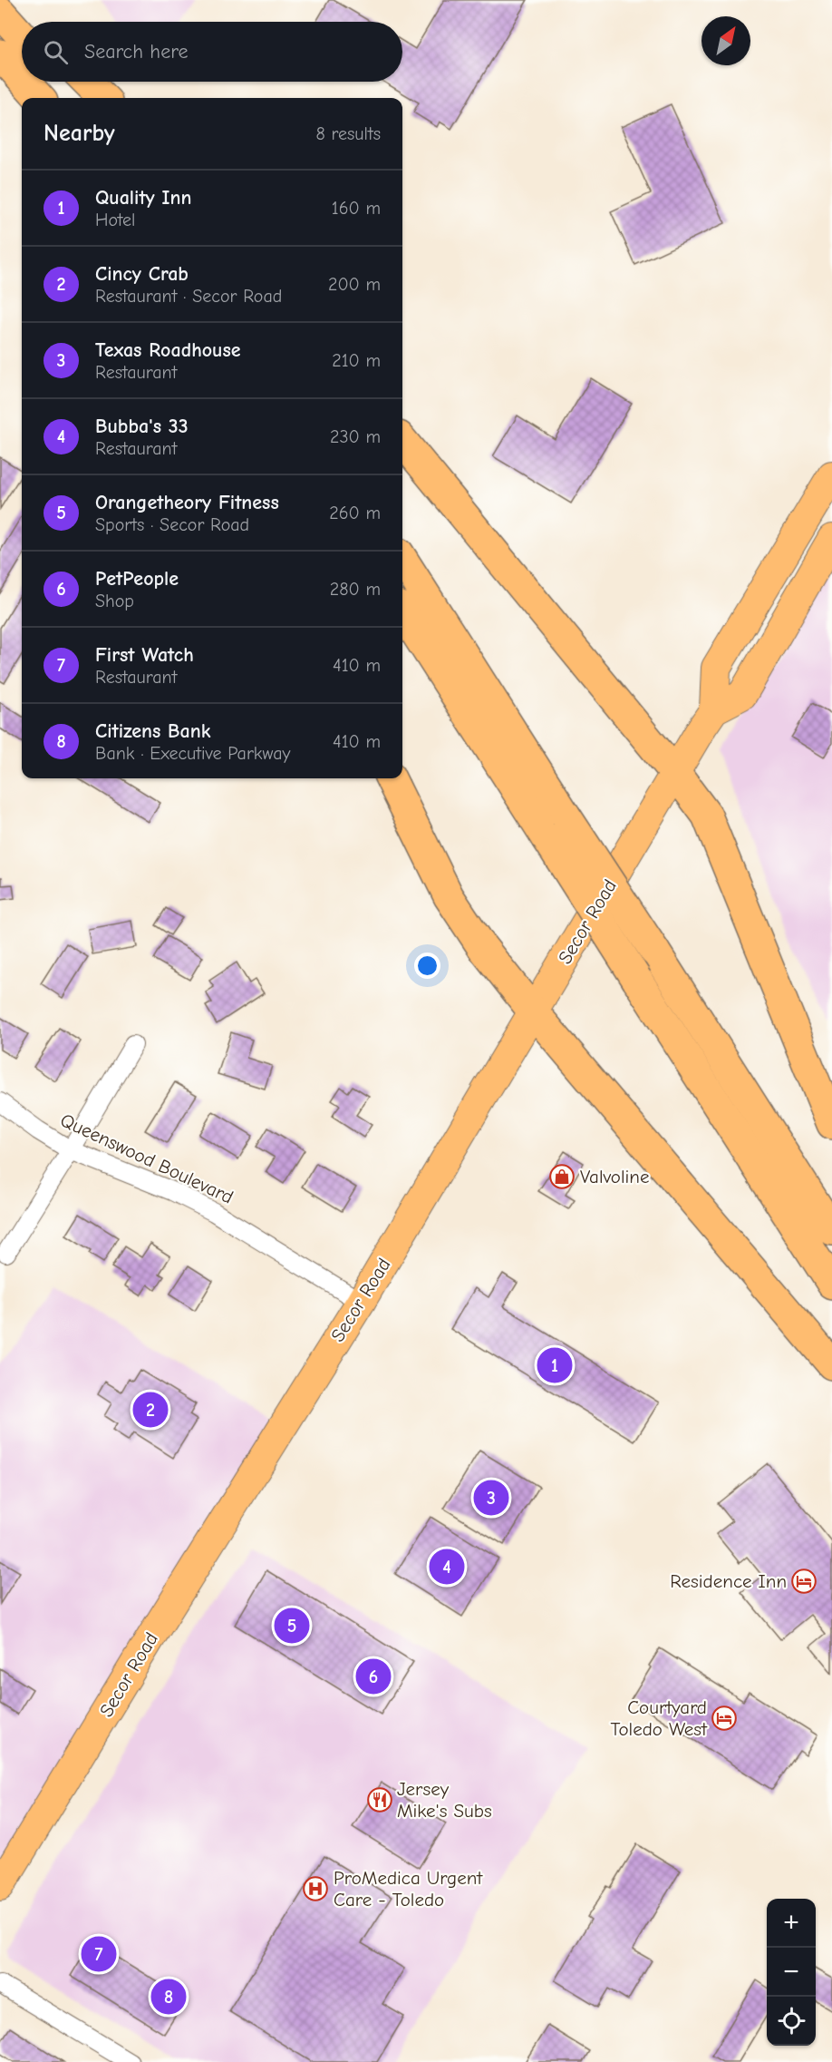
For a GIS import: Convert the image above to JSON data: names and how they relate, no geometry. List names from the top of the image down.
{
  "streets": {
    "main road": ["Secor Road"],
    "street": ["Queenswood Boulevard"]
  },
  "crossings": [
    ["Secor Road", "Queenswood Boulevard"]
  ],
  "places": {
    "shop": ["Valvoline"],
    "hotel": ["Residence Inn", "Courtyard Toledo West"],
    "restaurant": ["Jersey Mike's Subs"],
    "hospital": ["ProMedica Urgent Care - Toledo"]
  },
  "north": "top right",
  "page": {
    "search": "Search here",
    "heading": ["Nearby", "8 results"],
    "list": [
      {
        "mark": "1",
        "name": "Quality Inn",
        "note": "Hotel",
        "value": "160 m"
      },
      {
        "mark": "2",
        "name": "Cincy Crab",
        "note": "Restaurant · Secor Road",
        "value": "200 m"
      },
      {
        "mark": "3",
        "name": "Texas Roadhouse",
        "note": "Restaurant",
        "value": "210 m"
      },
      {
        "mark": "4",
        "name": "Bubba's 33",
        "note": "Restaurant",
        "value": "230 m"
      },
      {
        "mark": "5",
        "name": "Orangetheory Fitness",
        "note": "Sports · Secor Road",
        "value": "260 m"
      },
      {
        "mark": "6",
        "name": "PetPeople",
        "note": "Shop",
        "value": "280 m"
      },
      {
        "mark": "7",
        "name": "First Watch",
        "note": "Restaurant",
        "value": "410 m"
      },
      {
        "mark": "8",
        "name": "Citizens Bank",
        "note": "Bank · Executive Parkway",
        "value": "410 m"
      }
    ],
    "pins": [
      "1",
      "2",
      "3",
      "4",
      "5",
      "6",
      "7",
      "8"
    ],
    "map_buttons": ["+", "−"]
  }
}
